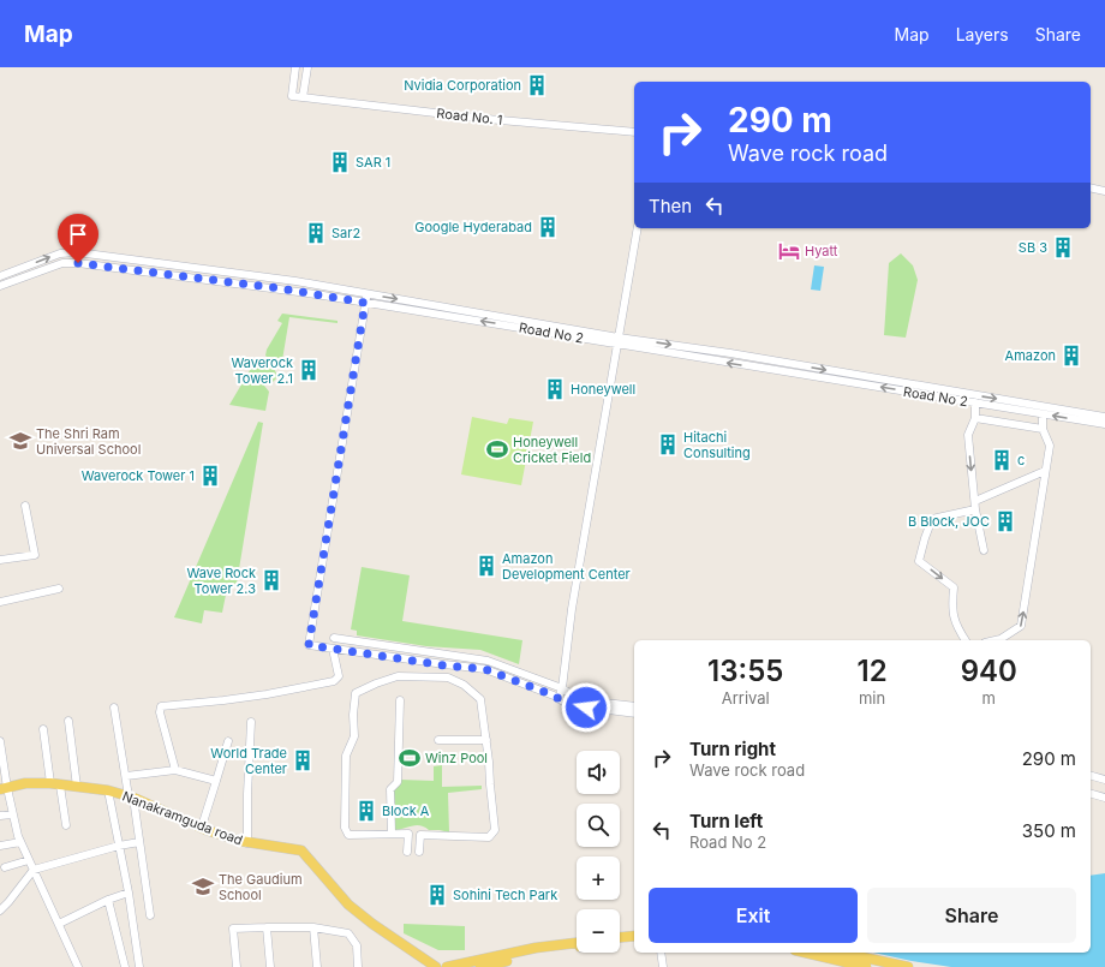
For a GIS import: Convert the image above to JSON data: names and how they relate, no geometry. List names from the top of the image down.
{
  "streets": {
    "main road": ["Nanakramguda road"],
    "street": ["Road No. 1", "Road No 2"]
  },
  "places": {
    "building": [
      "Nvidia Corporation",
      "SAR 1",
      "Google Hyderabad",
      "Sar2",
      "SB 3",
      "Amazon",
      "Waverock Tower 2.1",
      "Honeywell",
      "Hitachi Consulting",
      "c",
      "Waverock Tower 1",
      "B Block, JOC",
      "Amazon Development Center",
      "Wave Rock Tower 2.3",
      "World Trade Center",
      "Block A",
      "Sohini Tech Park"
    ],
    "hotel": ["Hyatt"],
    "school or university": ["The Shri Ram Universal School", "The Gaudium School"],
    "sports": ["Honeywell Cricket Field", "Winz Pool"]
  },
  "page": {
    "header": "Map",
    "nav": ["Map", "Layers", "Share"],
    "turn": ["290 m", "Wave rock road"],
    "then": "Then",
    "eta": [
      "13:55",
      "Arrival",
      "12",
      "min",
      "940",
      "m"
    ],
    "list": [
      {
        "name": "Turn right",
        "note": "Wave rock road",
        "value": "290 m"
      },
      {
        "name": "Turn left",
        "note": "Road No 2",
        "value": "350 m"
      }
    ],
    "map_buttons": ["+", "−"],
    "buttons": ["Exit", "Share"]
  }
}
